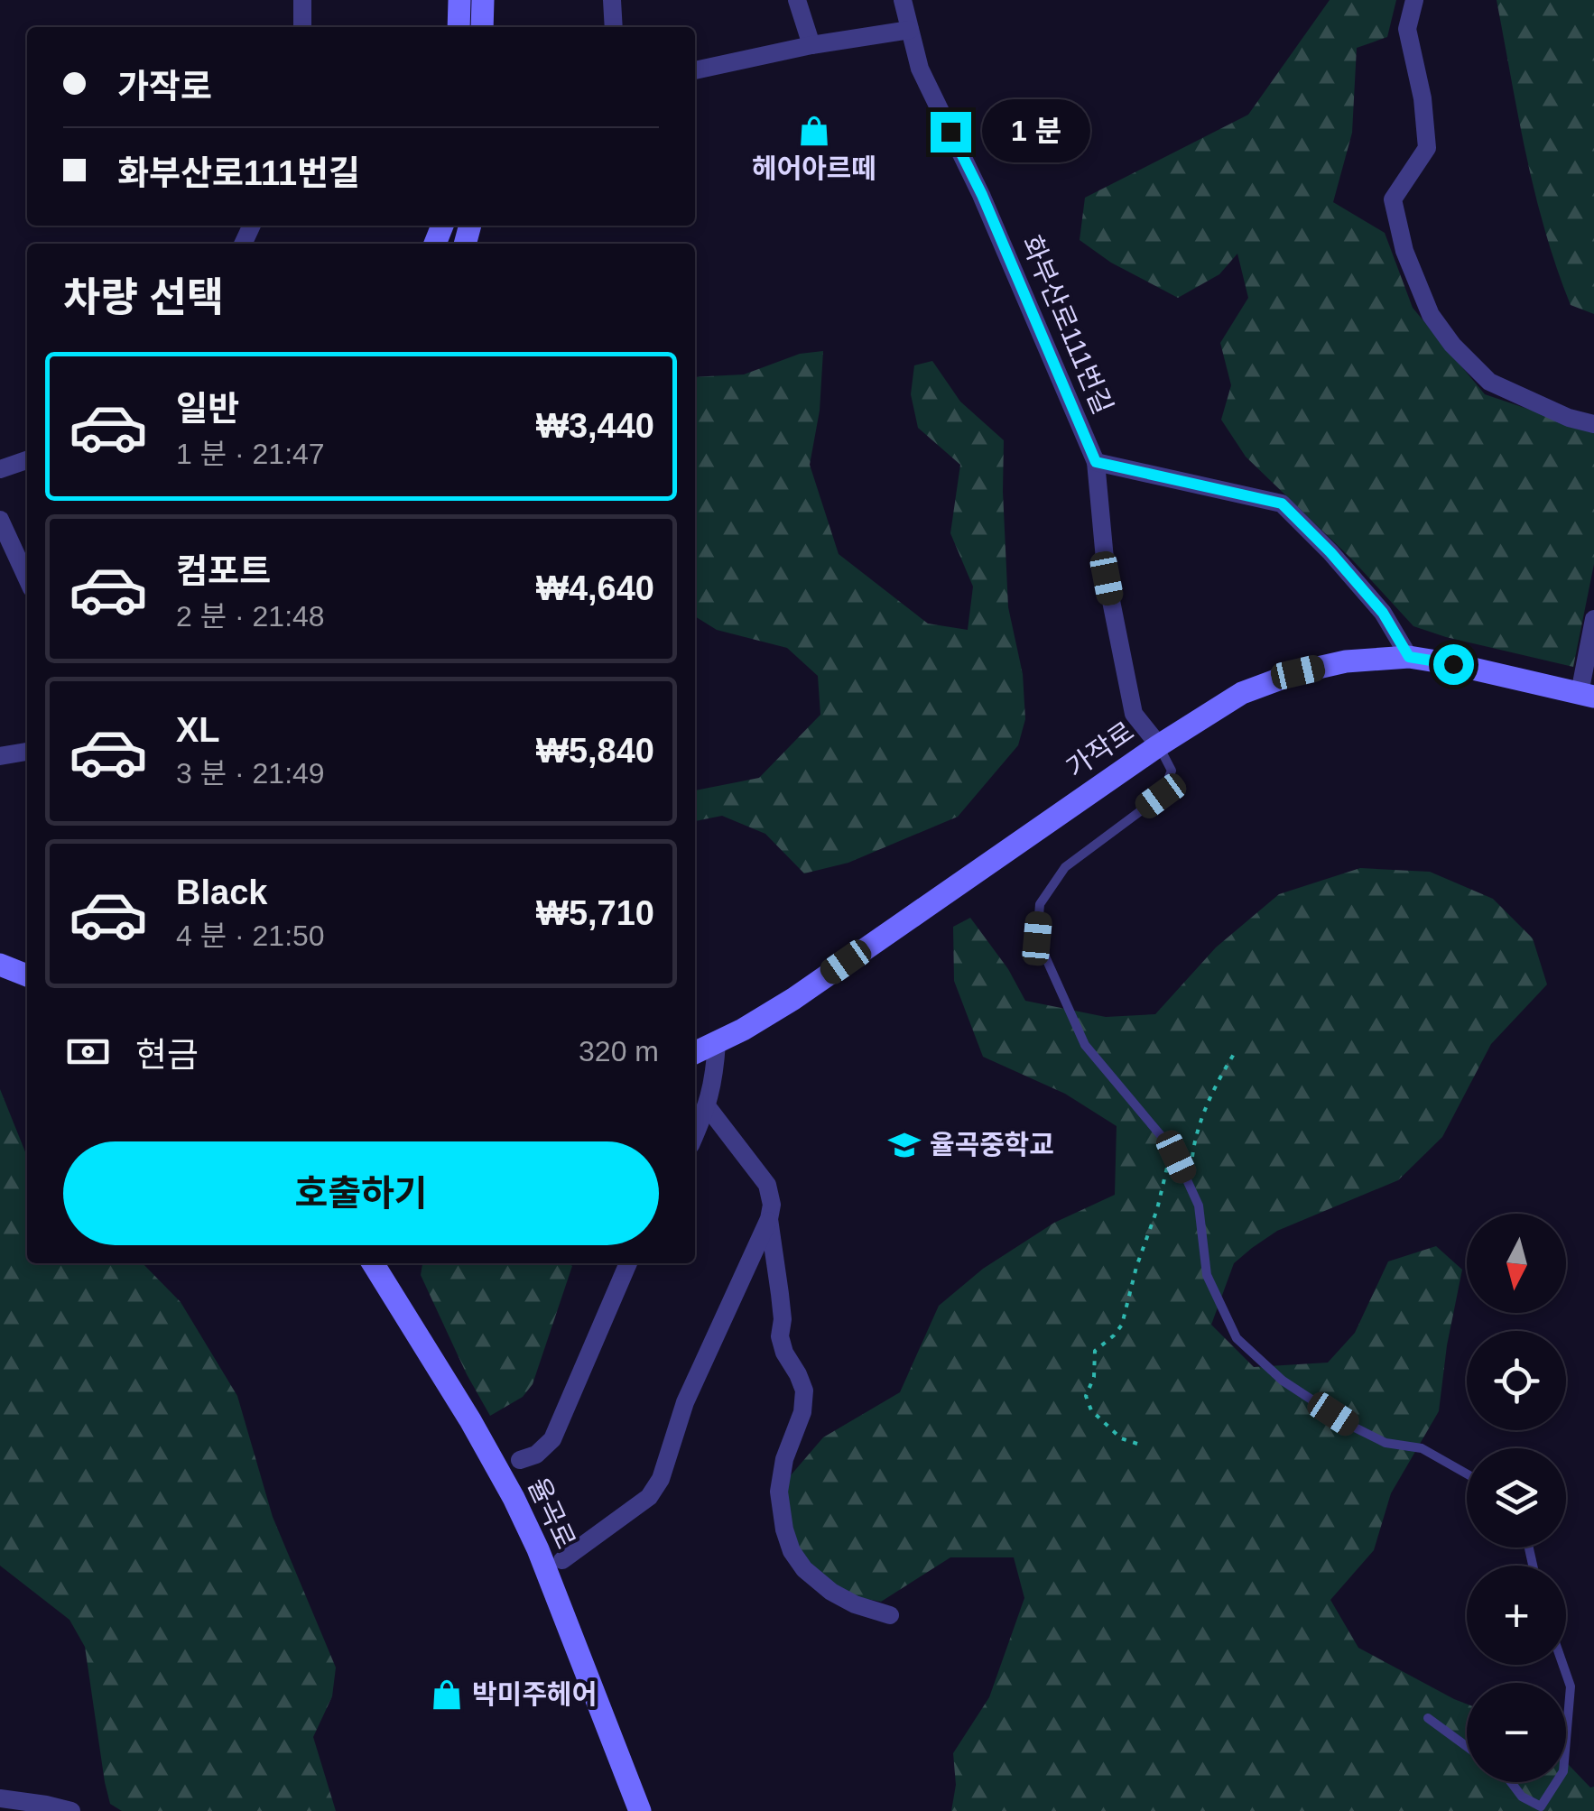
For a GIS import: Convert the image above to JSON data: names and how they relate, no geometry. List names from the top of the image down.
{
  "streets": {
    "street": ["화부산로111번길", "가작로", "율곡로"]
  },
  "crossings": [
    ["화부산로111번길", "가작로"]
  ],
  "places": {
    "shop": ["헤어아르떼", "박미주헤어"],
    "school or university": ["율곡중학교"]
  },
  "north": "bottom",
  "page": {
    "banner": ["가작로", "화부산로111번길"],
    "bubble": "1 분",
    "heading": "차량 선택",
    "list": [
      {
        "name": "일반",
        "note": "1 분 · 21:47",
        "value": "₩3,440"
      },
      {
        "name": "컴포트",
        "note": "2 분 · 21:48",
        "value": "₩4,640"
      },
      {
        "name": "XL",
        "note": "3 분 · 21:49",
        "value": "₩5,840"
      },
      {
        "name": "Black",
        "note": "4 분 · 21:50",
        "value": "₩5,710"
      }
    ],
    "pay": ["현금", "320 m"],
    "buttons": "호출하기",
    "map_buttons": ["+", "−"]
  }
}
